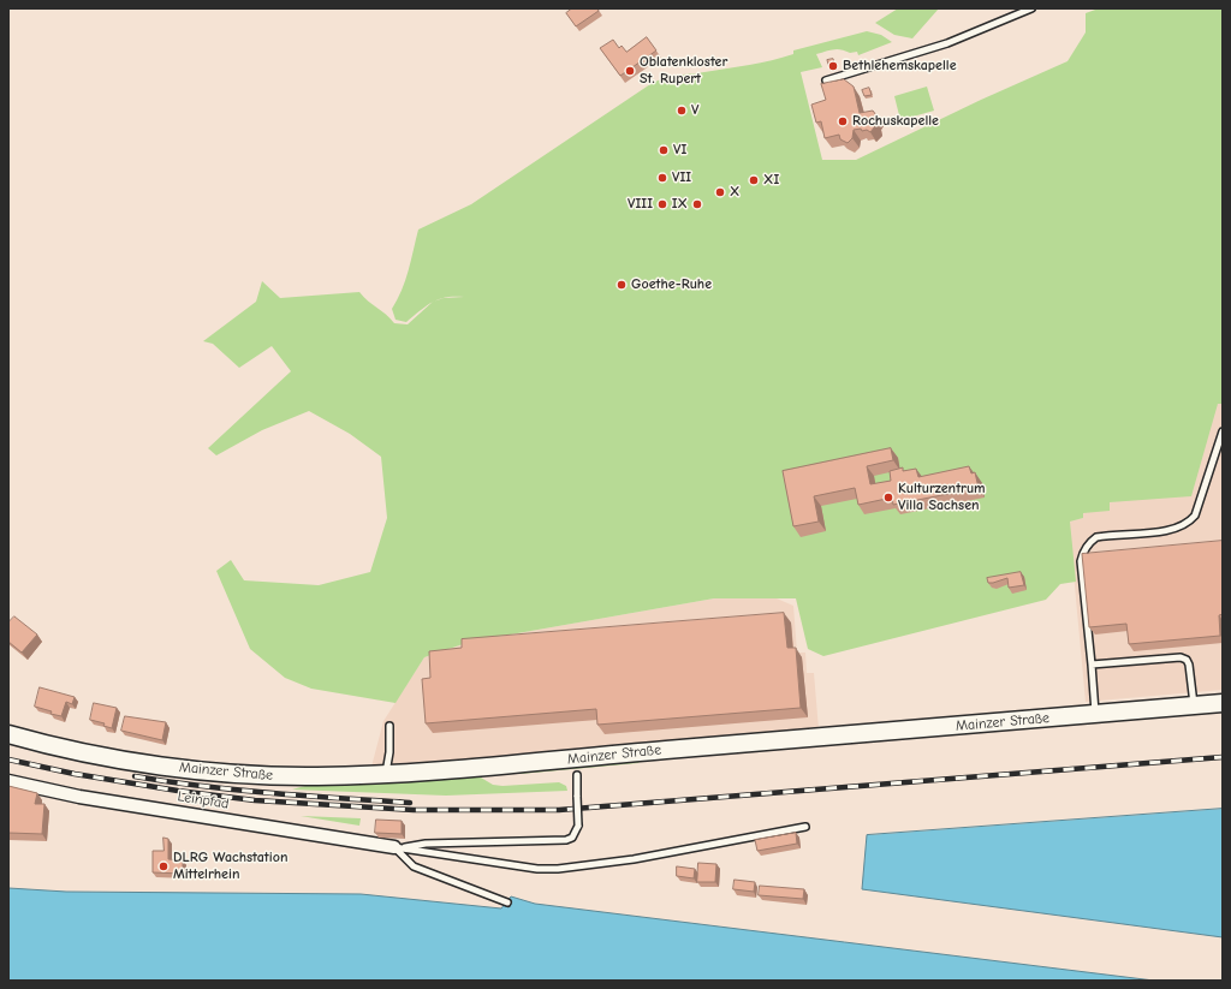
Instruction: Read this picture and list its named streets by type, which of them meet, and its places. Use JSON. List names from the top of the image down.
{
  "streets": {
    "main road": ["Mainzer Straße"],
    "street": ["Leinpfad"]
  },
  "places": [
    "Bethlehemskapelle",
    "Oblatenkloster St. Rupert",
    "V",
    "Rochuskapelle",
    "VI",
    "VII",
    "XI",
    "X",
    "VIII",
    "IX",
    "Goethe-Ruhe",
    "Kulturzentrum Villa Sachsen",
    "DLRG Wachstation Mittelrhein"
  ]
}
